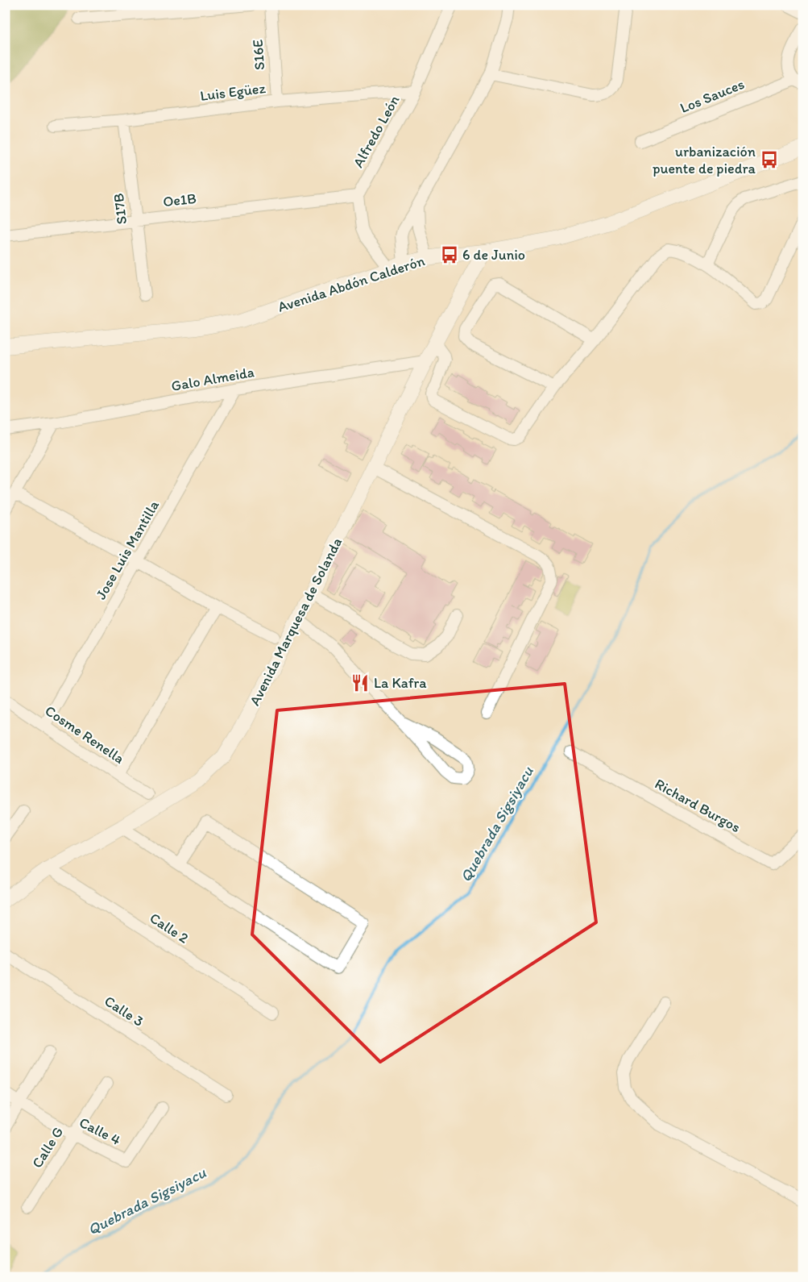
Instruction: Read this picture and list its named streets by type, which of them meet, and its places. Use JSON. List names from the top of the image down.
{
  "streets": {
    "street": [
      "S16E",
      "Luis Egüez",
      "Los Sauces",
      "Alfredo León",
      "Oe1B",
      "S17B",
      "Avenida Abdón Calderón",
      "Galo Almeida",
      "Jose Luis Mantilla",
      "Avenida Marquesa de Solanda",
      "Cosme Renella",
      "Richard Burgos",
      "Calle 2",
      "Calle 3",
      "Calle 4",
      "Calle G"
    ]
  },
  "crossings": [
    ["S16E", "Luis Egüez"],
    ["Luis Egüez", "Alfredo León"],
    ["Luis Egüez", "S17B"],
    ["Alfredo León", "Oe1B"],
    ["Oe1B", "S17B"],
    ["Avenida Abdón Calderón", "Avenida Marquesa de Solanda"],
    ["Galo Almeida", "Jose Luis Mantilla"],
    ["Galo Almeida", "Avenida Marquesa de Solanda"],
    ["Jose Luis Mantilla", "Cosme Renella"],
    ["Avenida Marquesa de Solanda", "Calle 2"],
    ["Calle 4", "Calle G"]
  ],
  "water": ["Quebrada Sigsiyacu"],
  "places": {
    "bus stop": ["urbanización puente de piedra", "6 de Junio"],
    "restaurant": ["La Kafra"]
  }
}
